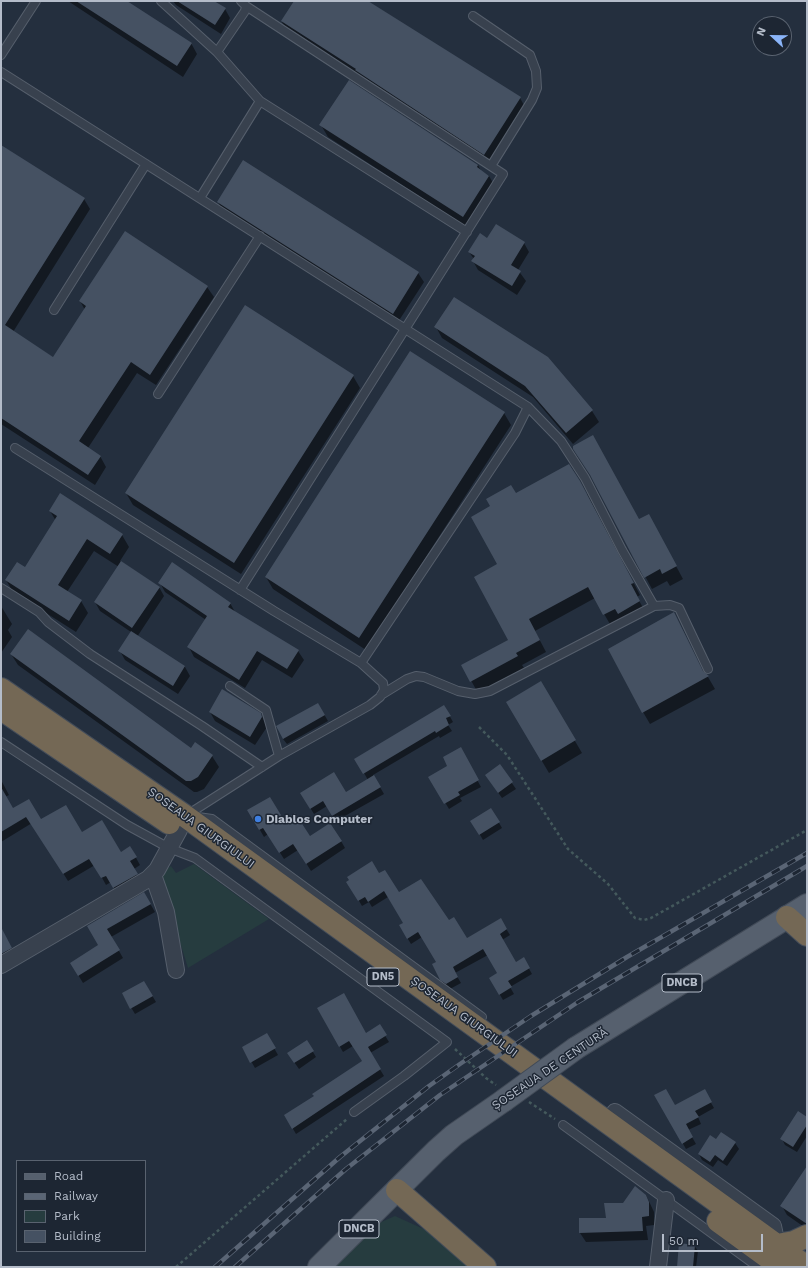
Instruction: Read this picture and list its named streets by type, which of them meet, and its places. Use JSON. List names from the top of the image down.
{
  "streets": {
    "highway": ["ȘOSEAUA GIURGIULUI", "DN5"],
    "main road": ["DNCB", "ȘOSEAUA DE CENTURĂ"]
  },
  "places": ["Diablos Computer"],
  "legend": [
    "Road",
    "Railway",
    "Park",
    "Building"
  ],
  "scale_bar": "50 m",
  "north": "left"
}
